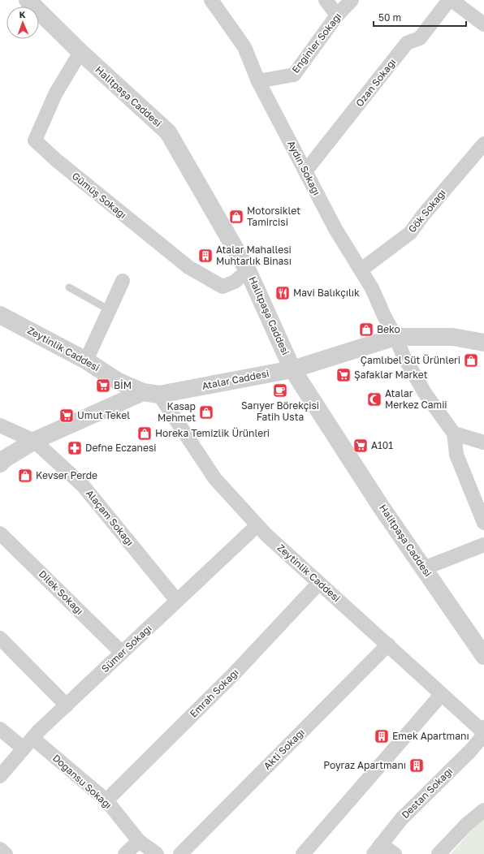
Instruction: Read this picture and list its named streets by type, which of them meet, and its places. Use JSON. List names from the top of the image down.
{
  "streets": {
    "street": [
      "Enginler Sokağı",
      "Ozan Sokağı",
      "Halitpaşa Caddesi",
      "Aydın Sokağı",
      "Gümüş Sokağı",
      "Gök Sokağı",
      "Zeytinlik Caddesi",
      "Atalar Caddesi",
      "Alaçam Sokağı",
      "Dilek Sokağı",
      "Sümer Sokağı",
      "Emrah Sokağı",
      "Akti Sokağı",
      "Doğansu Sokağı",
      "Destan Sokağı"
    ]
  },
  "crossings": [
    ["Enginler Sokağı", "Aydın Sokağı"],
    ["Ozan Sokağı", "Aydın Sokağı"],
    ["Halitpaşa Caddesi", "Gümüş Sokağı"],
    ["Halitpaşa Caddesi", "Atalar Caddesi"],
    ["Aydın Sokağı", "Gök Sokağı"],
    ["Aydın Sokağı", "Atalar Caddesi"],
    ["Zeytinlik Caddesi", "Atalar Caddesi"],
    ["Zeytinlik Caddesi", "Sümer Sokağı"],
    ["Zeytinlik Caddesi", "Emrah Sokağı"],
    ["Zeytinlik Caddesi", "Akti Sokağı"],
    ["Atalar Caddesi", "Alaçam Sokağı"],
    ["Alaçam Sokağı", "Sümer Sokağı"],
    ["Dilek Sokağı", "Sümer Sokağı"],
    ["Sümer Sokağı", "Doğansu Sokağı"],
    ["Emrah Sokağı", "Doğansu Sokağı"]
  ],
  "places": {
    "shop": [
      "Motorsiklet Tamircisi",
      "Beko",
      "Çamlıbel Süt Ürünleri",
      "Kasap Mehmet",
      "Horeka Temizlik Ürünleri",
      "Kevser Perde"
    ],
    "building": ["Atalar Mahallesi Muhtarlık Binası", "Emek Apartmanı", "Poyraz Apartmanı"],
    "restaurant": ["Mavi Balıkçılık"],
    "supermarket": [
      "Şafaklar Market",
      "BİM",
      "Umut Tekel",
      "A101"
    ],
    "cafe": ["Sarıyer Börekçisi Fatih Usta"],
    "mosque": ["Atalar Merkez Camii"],
    "pharmacy": ["Defne Eczanesi"]
  },
  "scale_bar": "50 m",
  "north": "top"
}
